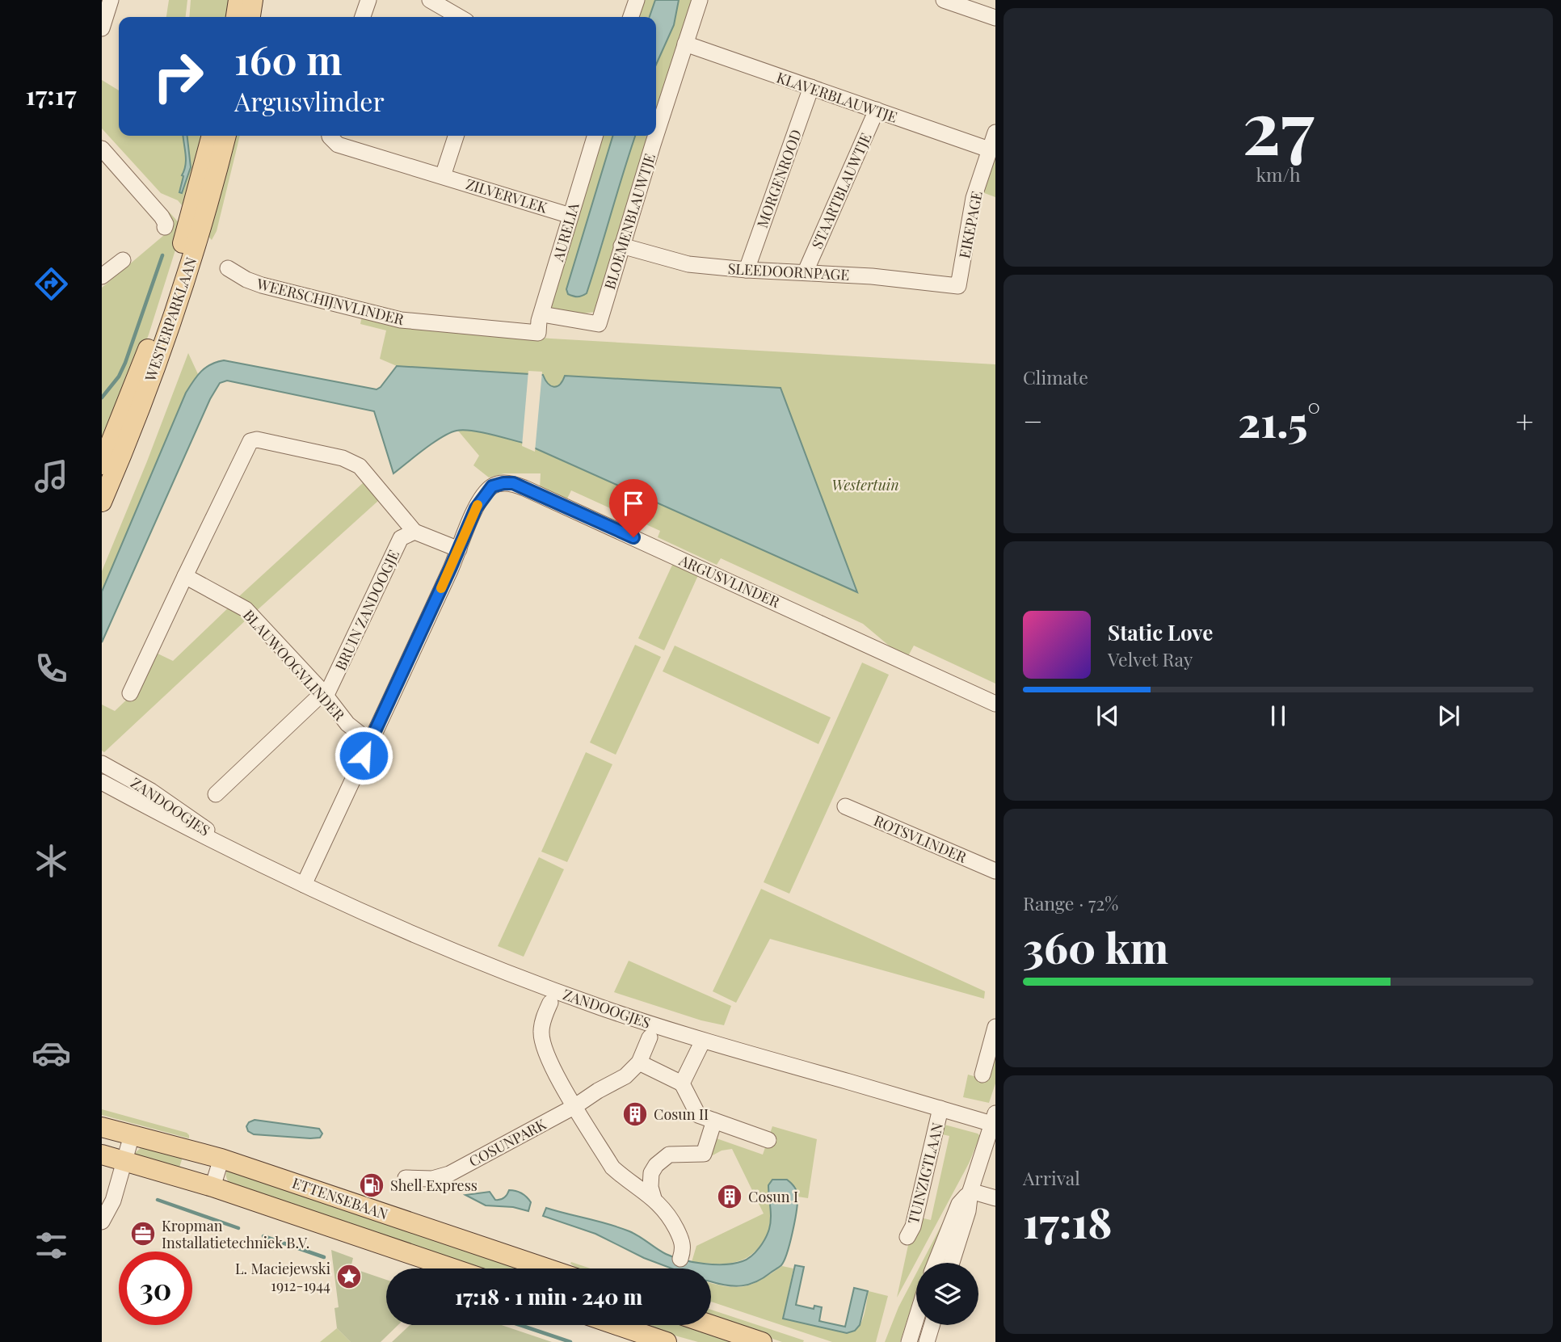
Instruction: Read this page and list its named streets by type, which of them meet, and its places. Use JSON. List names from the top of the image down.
{
  "streets": {
    "main road": ["WESTERPARKLAAN", "ETTENSEBAAN"],
    "street": [
      "KLAVERBLAUWTJE",
      "MORGENROOD",
      "STAARTBLAUWTJE",
      "ZILVERVLEK",
      "BLOEMENBLAUWTJE",
      "EIKEPAGE",
      "AURELIA",
      "SLEEDOORNPAGE",
      "WEERSCHIJNVLINDER",
      "ARGUSVLINDER",
      "BRUIN ZANDOOGJE",
      "BLAUWOOGVLINDER",
      "ZANDOOGJES",
      "ROTSVLINDER",
      "COSUNPARK",
      "TUINZIGTLAAN"
    ]
  },
  "crossings": [
    ["KLAVERBLAUWTJE", "MORGENROOD"],
    ["KLAVERBLAUWTJE", "STAARTBLAUWTJE"],
    ["KLAVERBLAUWTJE", "BLOEMENBLAUWTJE"],
    ["KLAVERBLAUWTJE", "EIKEPAGE"],
    ["MORGENROOD", "SLEEDOORNPAGE"],
    ["STAARTBLAUWTJE", "SLEEDOORNPAGE"],
    ["ZILVERVLEK", "AURELIA"],
    ["BLOEMENBLAUWTJE", "AURELIA"],
    ["BLOEMENBLAUWTJE", "SLEEDOORNPAGE"],
    ["EIKEPAGE", "SLEEDOORNPAGE"],
    ["AURELIA", "WEERSCHIJNVLINDER"],
    ["ARGUSVLINDER", "BLAUWOOGVLINDER"],
    ["ARGUSVLINDER", "ZANDOOGJES"],
    ["BRUIN ZANDOOGJE", "BLAUWOOGVLINDER"],
    ["ZANDOOGJES", "TUINZIGTLAAN"]
  ],
  "parks": ["Westertuin"],
  "places": {
    "building": ["Cosun II", "Cosun I"],
    "fuel station": ["Shell Express"],
    "office": ["Kropman Installatietechniek B.V."],
    "place": ["L. Maciejewski 1912-1944"]
  },
  "page": {
    "tabs": "17:17",
    "tile": [
      ["27", "km/h"],
      "Climate",
      ["Range · 72%", "360 km"],
      ["Arrival", "17:18"]
    ],
    "turn": ["160 m", "Argusvlinder"],
    "heat": ["−", "21.5°", "+"],
    "song": ["Static Love", "Velvet Ray"],
    "limit": "30",
    "trip": "17:18 · 1 min · 240 m"
  }
}
